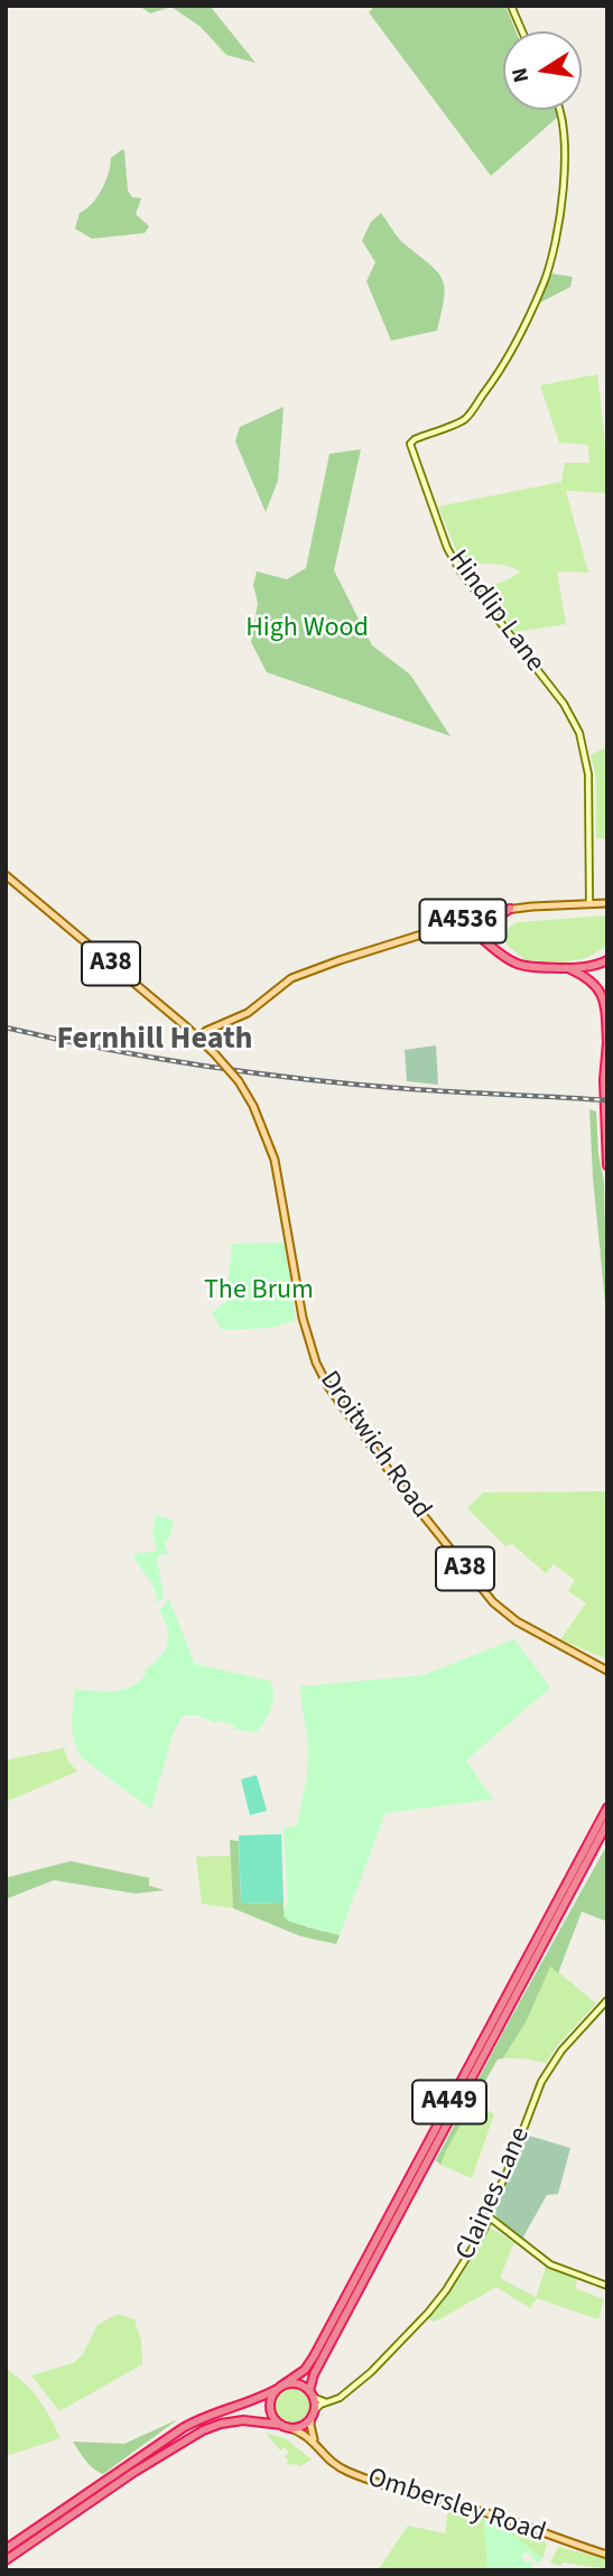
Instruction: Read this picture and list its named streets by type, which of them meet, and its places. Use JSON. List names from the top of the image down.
{
  "streets": {
    "highway": ["A449"],
    "main road": [
      "A4536",
      "A38",
      "Droitwich Road",
      "Ombersley Road"
    ],
    "street": ["Hindlip Lane", "Claines Lane"]
  },
  "crossings": [
    ["Hindlip Lane", "A4536"],
    ["A4536", "Droitwich Road"],
    ["A449", "Claines Lane"],
    ["A449", "Ombersley Road"],
    ["Claines Lane", "Ombersley Road"]
  ],
  "districts": ["Fernhill Heath"],
  "parks": ["High Wood", "The Brum"],
  "north": "left"
}
